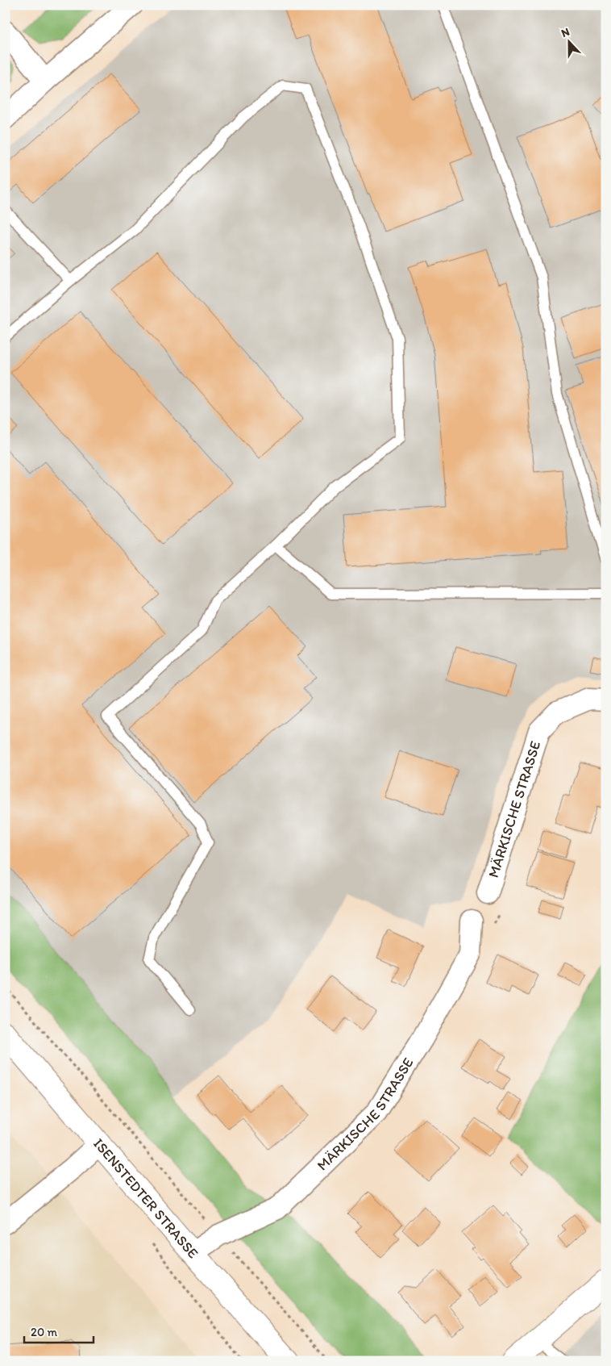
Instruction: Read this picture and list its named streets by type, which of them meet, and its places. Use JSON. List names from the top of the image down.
{
  "streets": {
    "street": ["MÄRKISCHE STRASSE", "ISENSTEDTER STRASSE"]
  },
  "crossings": [
    ["MÄRKISCHE STRASSE", "ISENSTEDTER STRASSE"]
  ],
  "scale_bar": "20 m",
  "north": "top"
}
